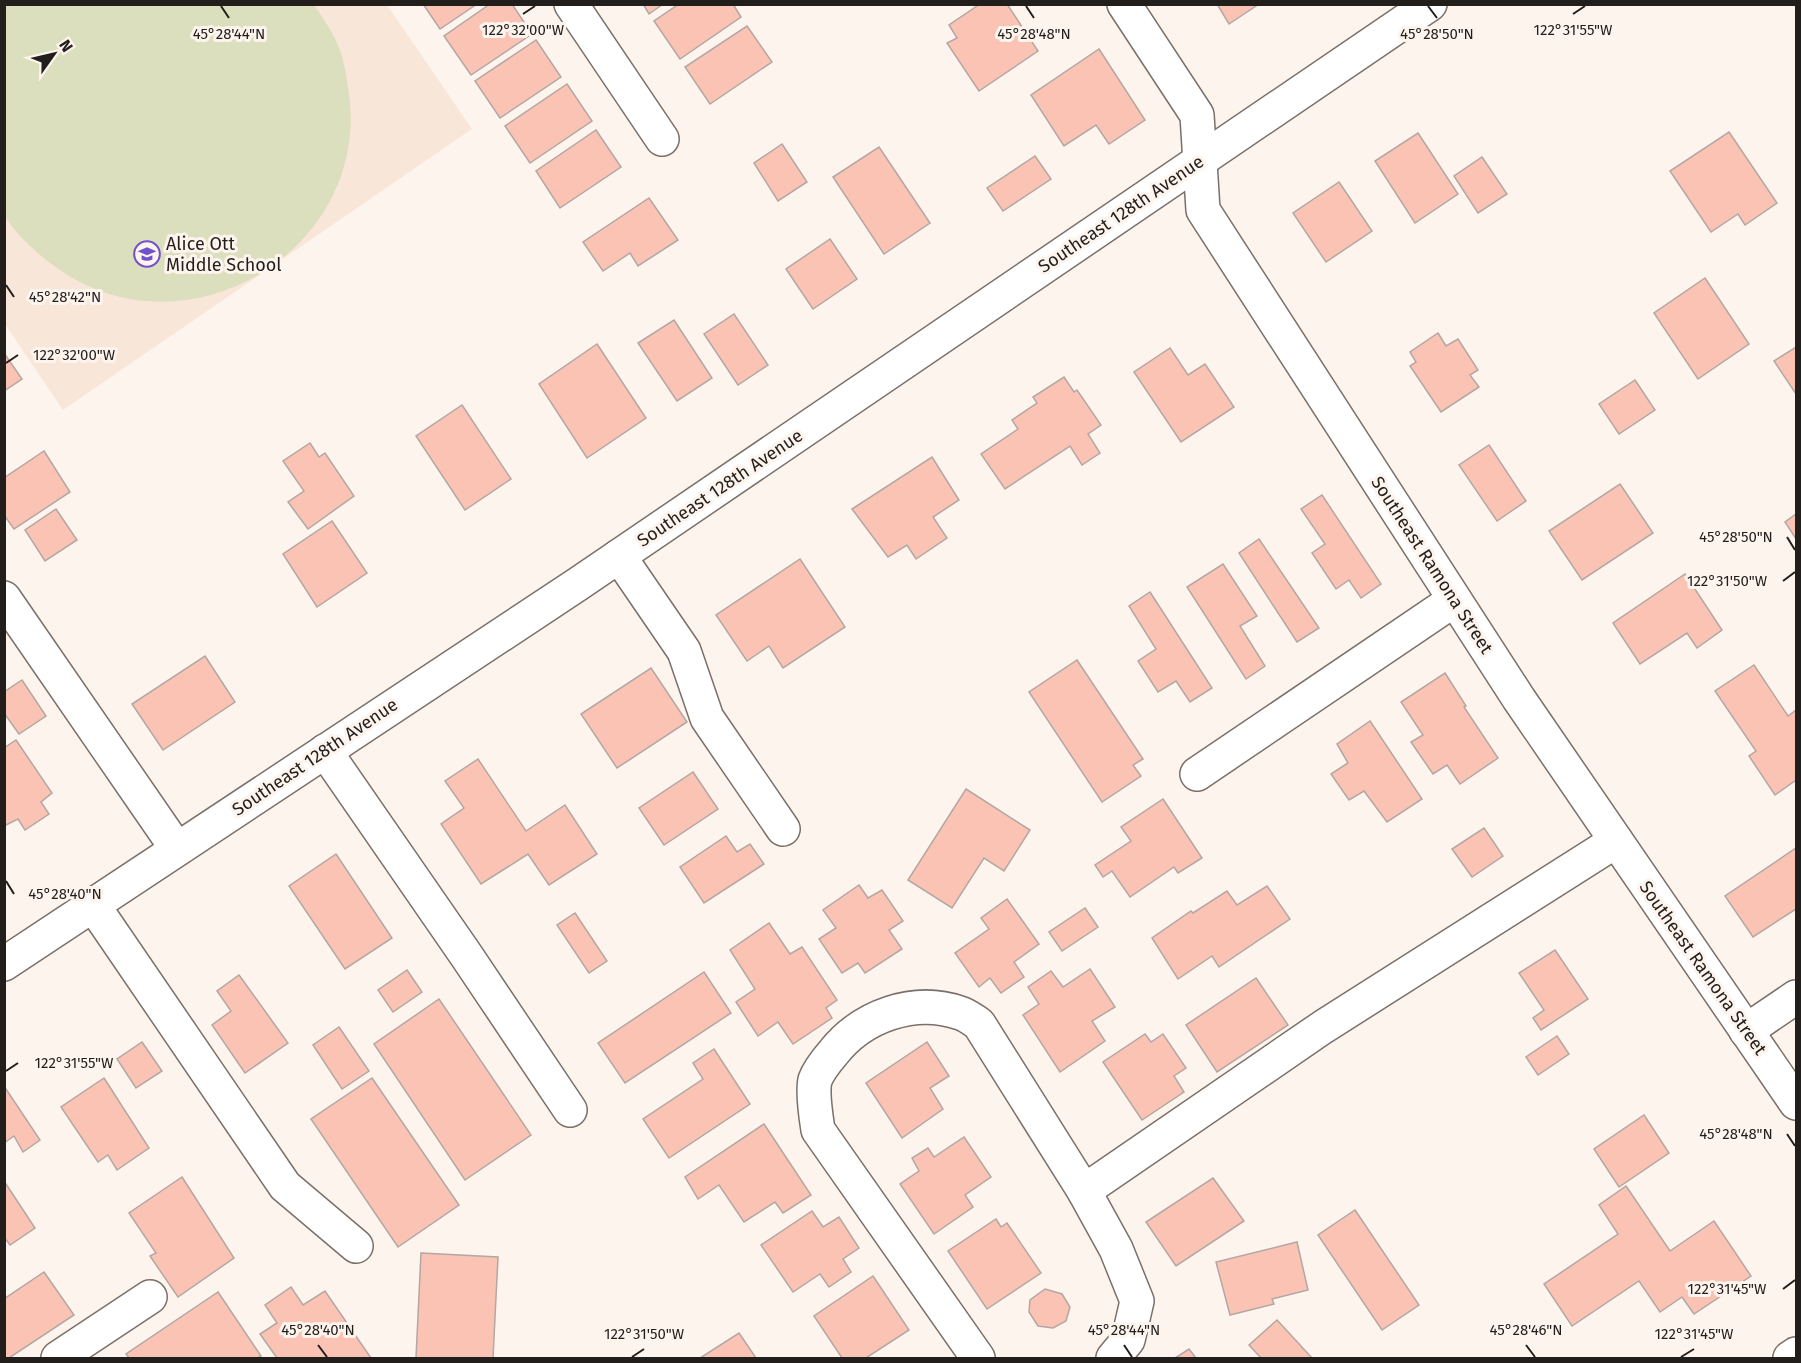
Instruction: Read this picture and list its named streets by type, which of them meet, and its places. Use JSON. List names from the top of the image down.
{
  "streets": {
    "street": ["Southeast 128th Avenue", "Southeast Ramona Street"]
  },
  "crossings": [
    ["Southeast 128th Avenue", "Southeast Ramona Street"]
  ],
  "places": {
    "school or university": ["Alice Ott Middle School"]
  },
  "north": "top right",
  "coordinates": [
    "122°32'00\"W",
    "122°31'55\"W",
    "45°28'44\"N",
    "45°28'48\"N",
    "45°28'50\"N",
    "45°28'42\"N",
    "122°31'50\"W",
    "45°28'40\"N",
    "122°31'45\"W",
    "45°28'46\"N"
  ]
}
